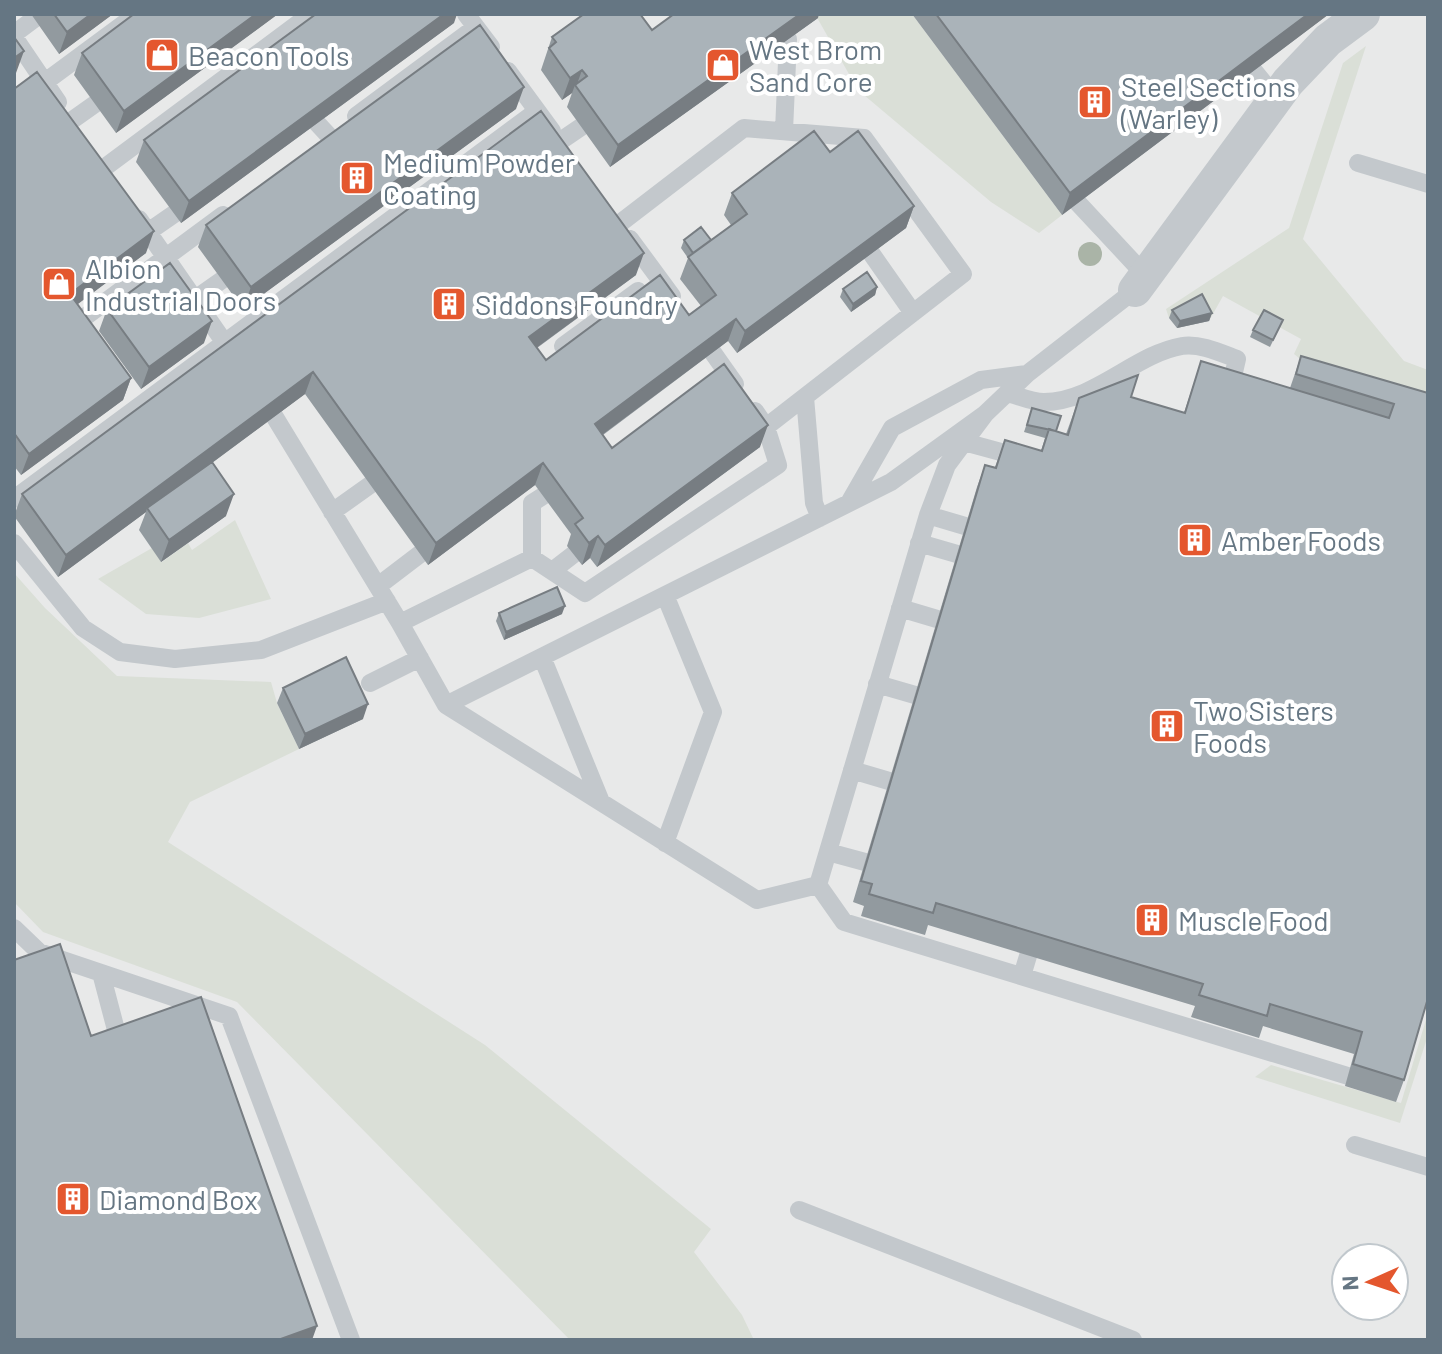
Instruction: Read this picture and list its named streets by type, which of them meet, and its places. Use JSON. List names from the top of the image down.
{
  "places": {
    "shop": ["Beacon Tools", "West Brom Sand Core", "Albion Industrial Doors"],
    "building": [
      "Steel Sections (Warley)",
      "Medium Powder Coating",
      "Siddons Foundry",
      "Amber Foods",
      "Two Sisters Foods",
      "Muscle Food",
      "Diamond Box"
    ]
  },
  "north": "left"
}
